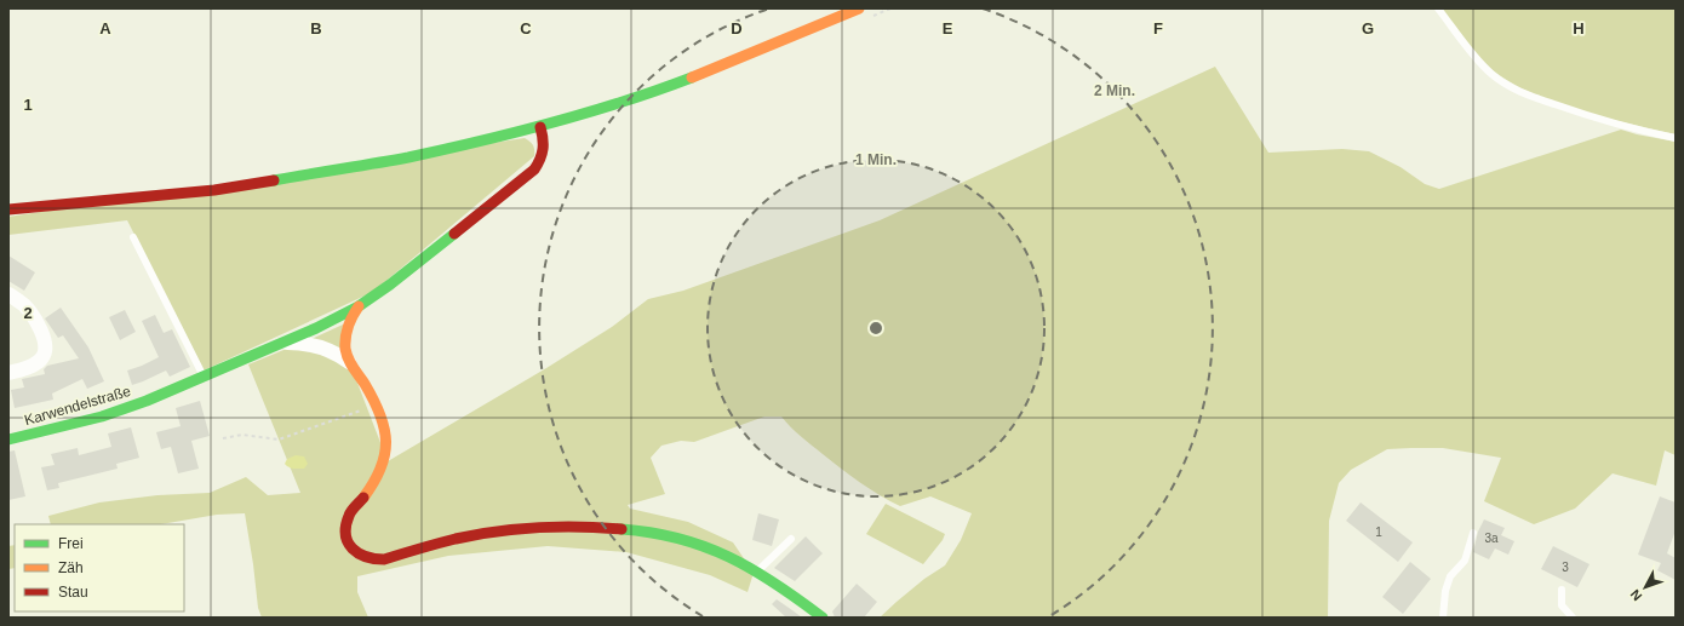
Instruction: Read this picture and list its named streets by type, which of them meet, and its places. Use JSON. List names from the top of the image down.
{
  "streets": {
    "street": ["Karwendelstraße"]
  },
  "house_numbers": ["1", "3a", "3"],
  "legend": ["Frei", "Zäh", "Stau"],
  "north": "bottom left",
  "grid": {
    "columns": [
      "A",
      "B",
      "C",
      "D",
      "E",
      "F",
      "G",
      "H"
    ],
    "rows": ["1", "2"]
  },
  "rings": ["2 Min.", "1 Min."]
}
